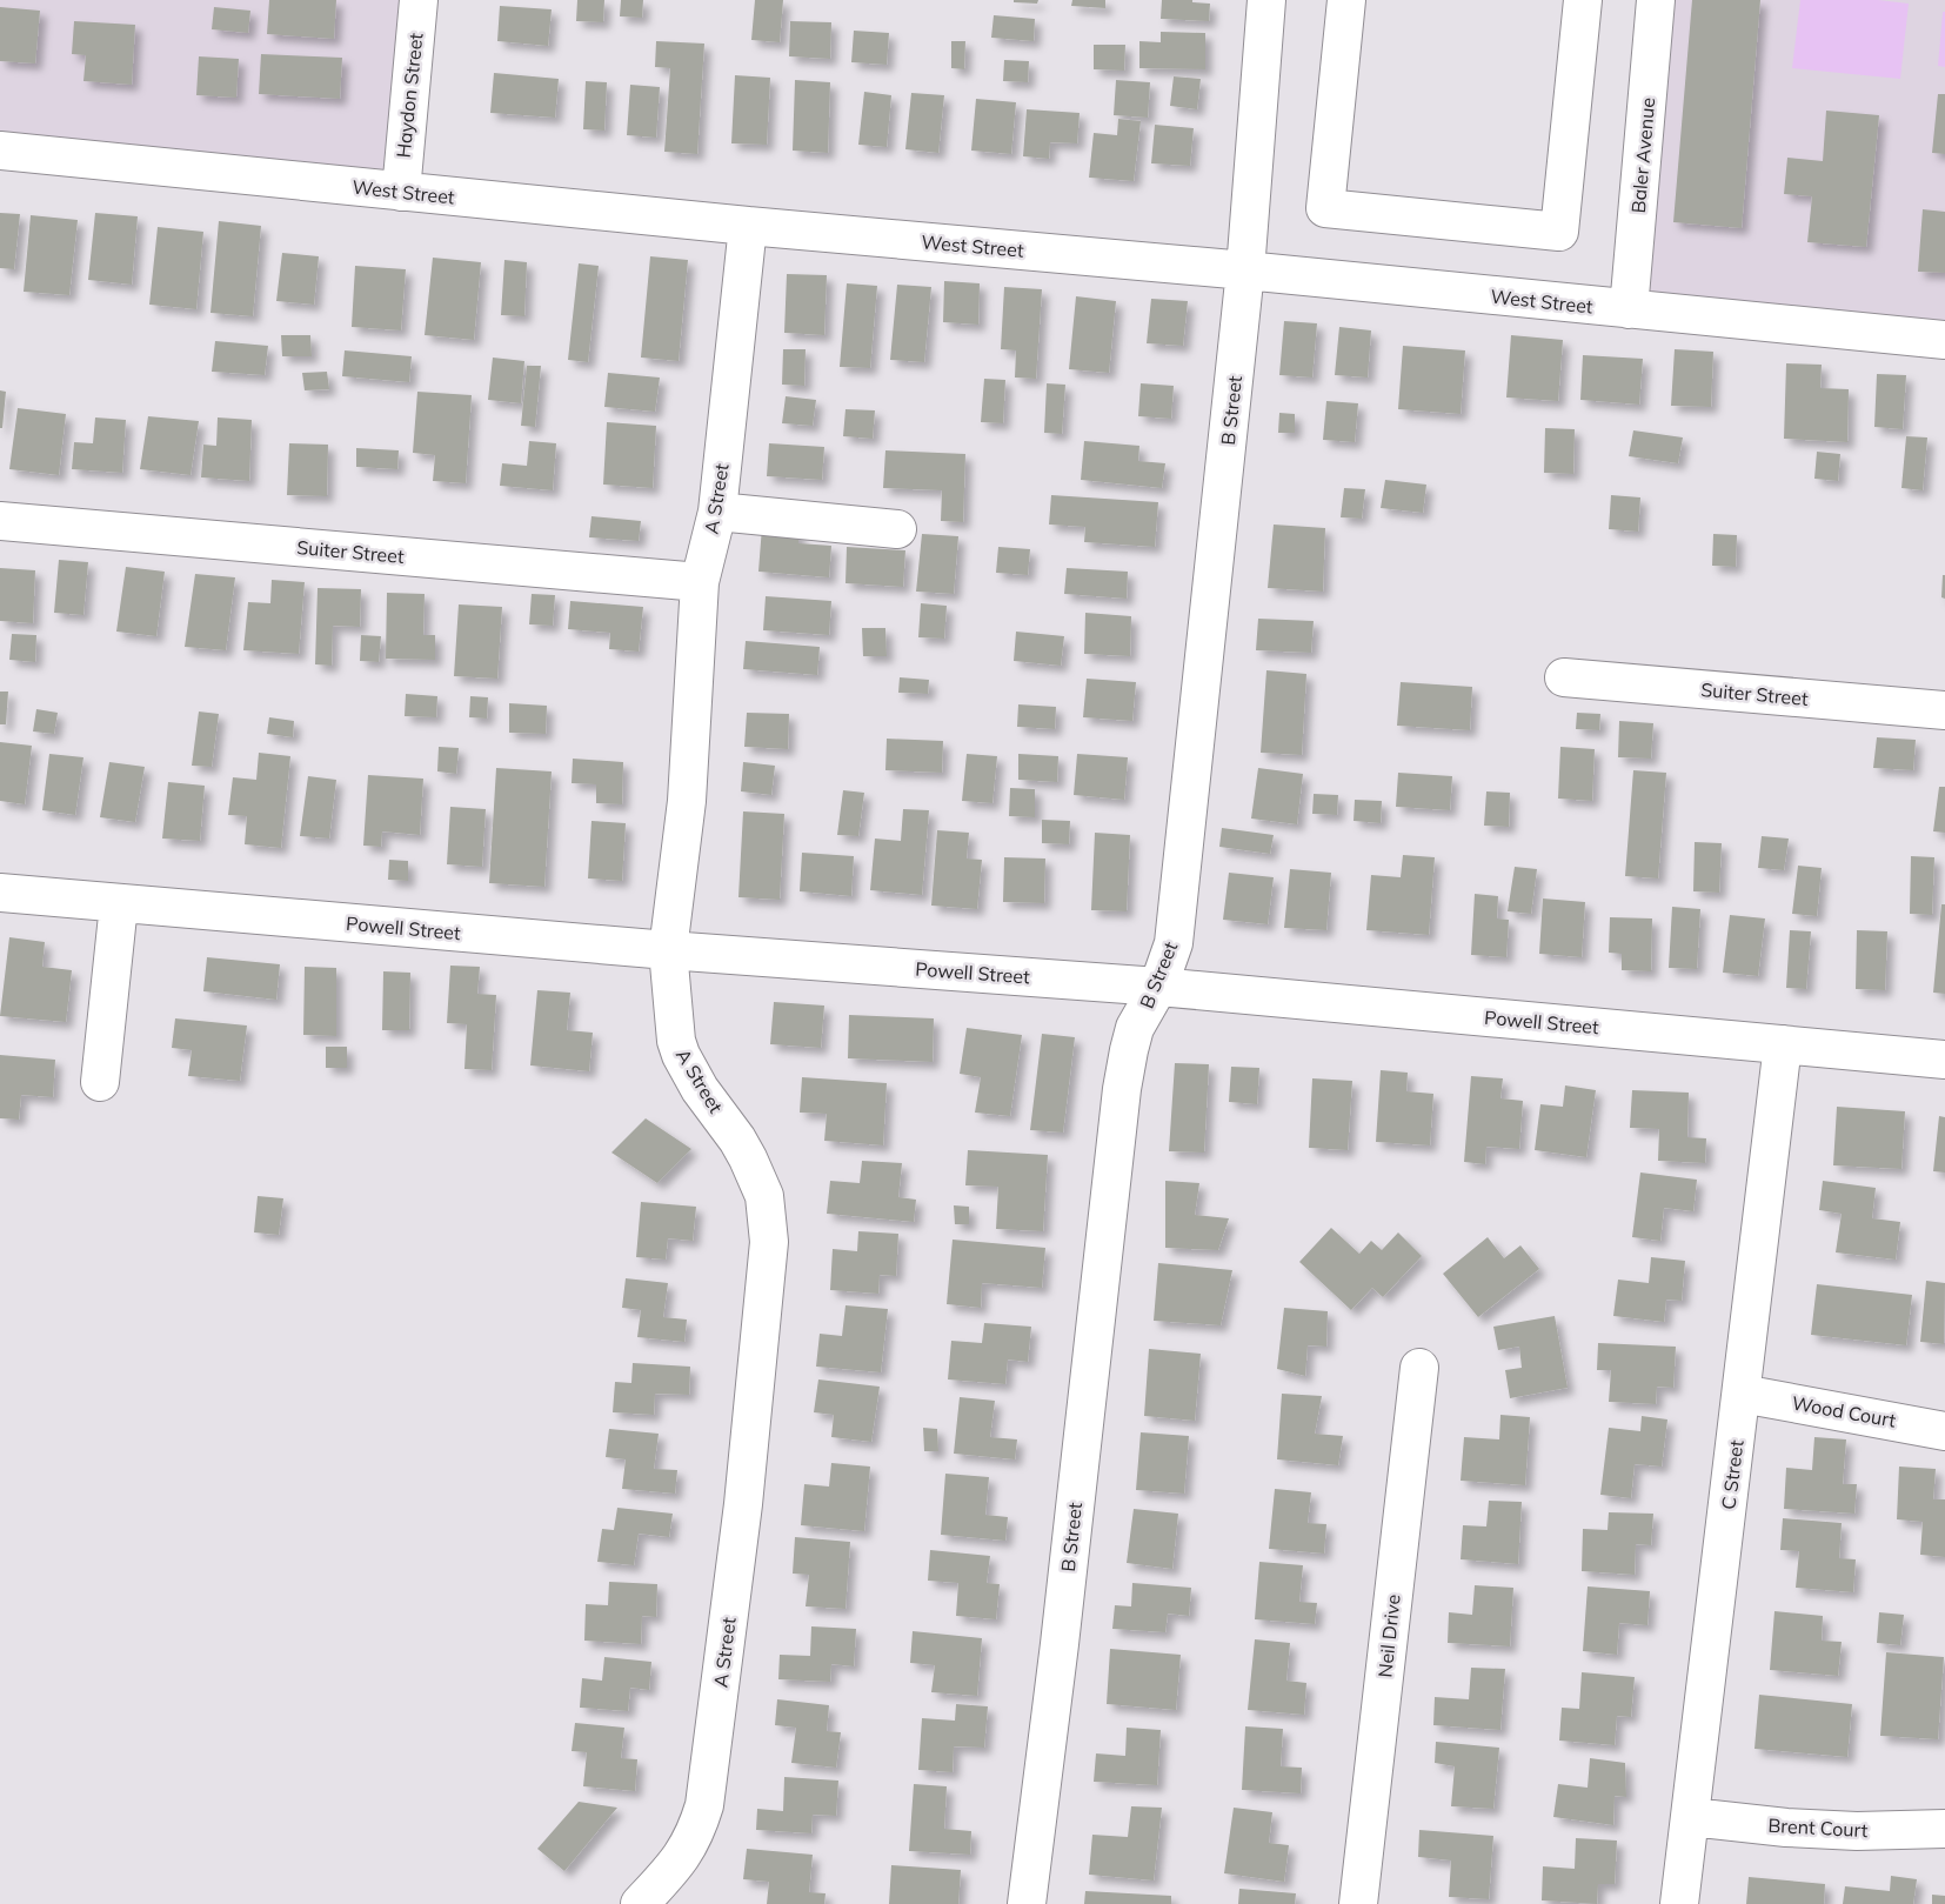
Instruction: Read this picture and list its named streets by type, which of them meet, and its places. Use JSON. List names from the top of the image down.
{
  "streets": {
    "street": [
      "Haydon Street",
      "Baler Avenue",
      "West Street",
      "B Street",
      "A Street",
      "Suiter Street",
      "Powell Street",
      "Wood Court",
      "C Street",
      "Neil Drive",
      "Brent Court"
    ]
  },
  "crossings": [
    ["Haydon Street", "West Street"],
    ["Baler Avenue", "West Street"],
    ["West Street", "B Street"],
    ["West Street", "A Street"],
    ["B Street", "Powell Street"],
    ["A Street", "Suiter Street"],
    ["A Street", "Powell Street"],
    ["Powell Street", "C Street"],
    ["Wood Court", "C Street"],
    ["C Street", "Brent Court"]
  ]
}
